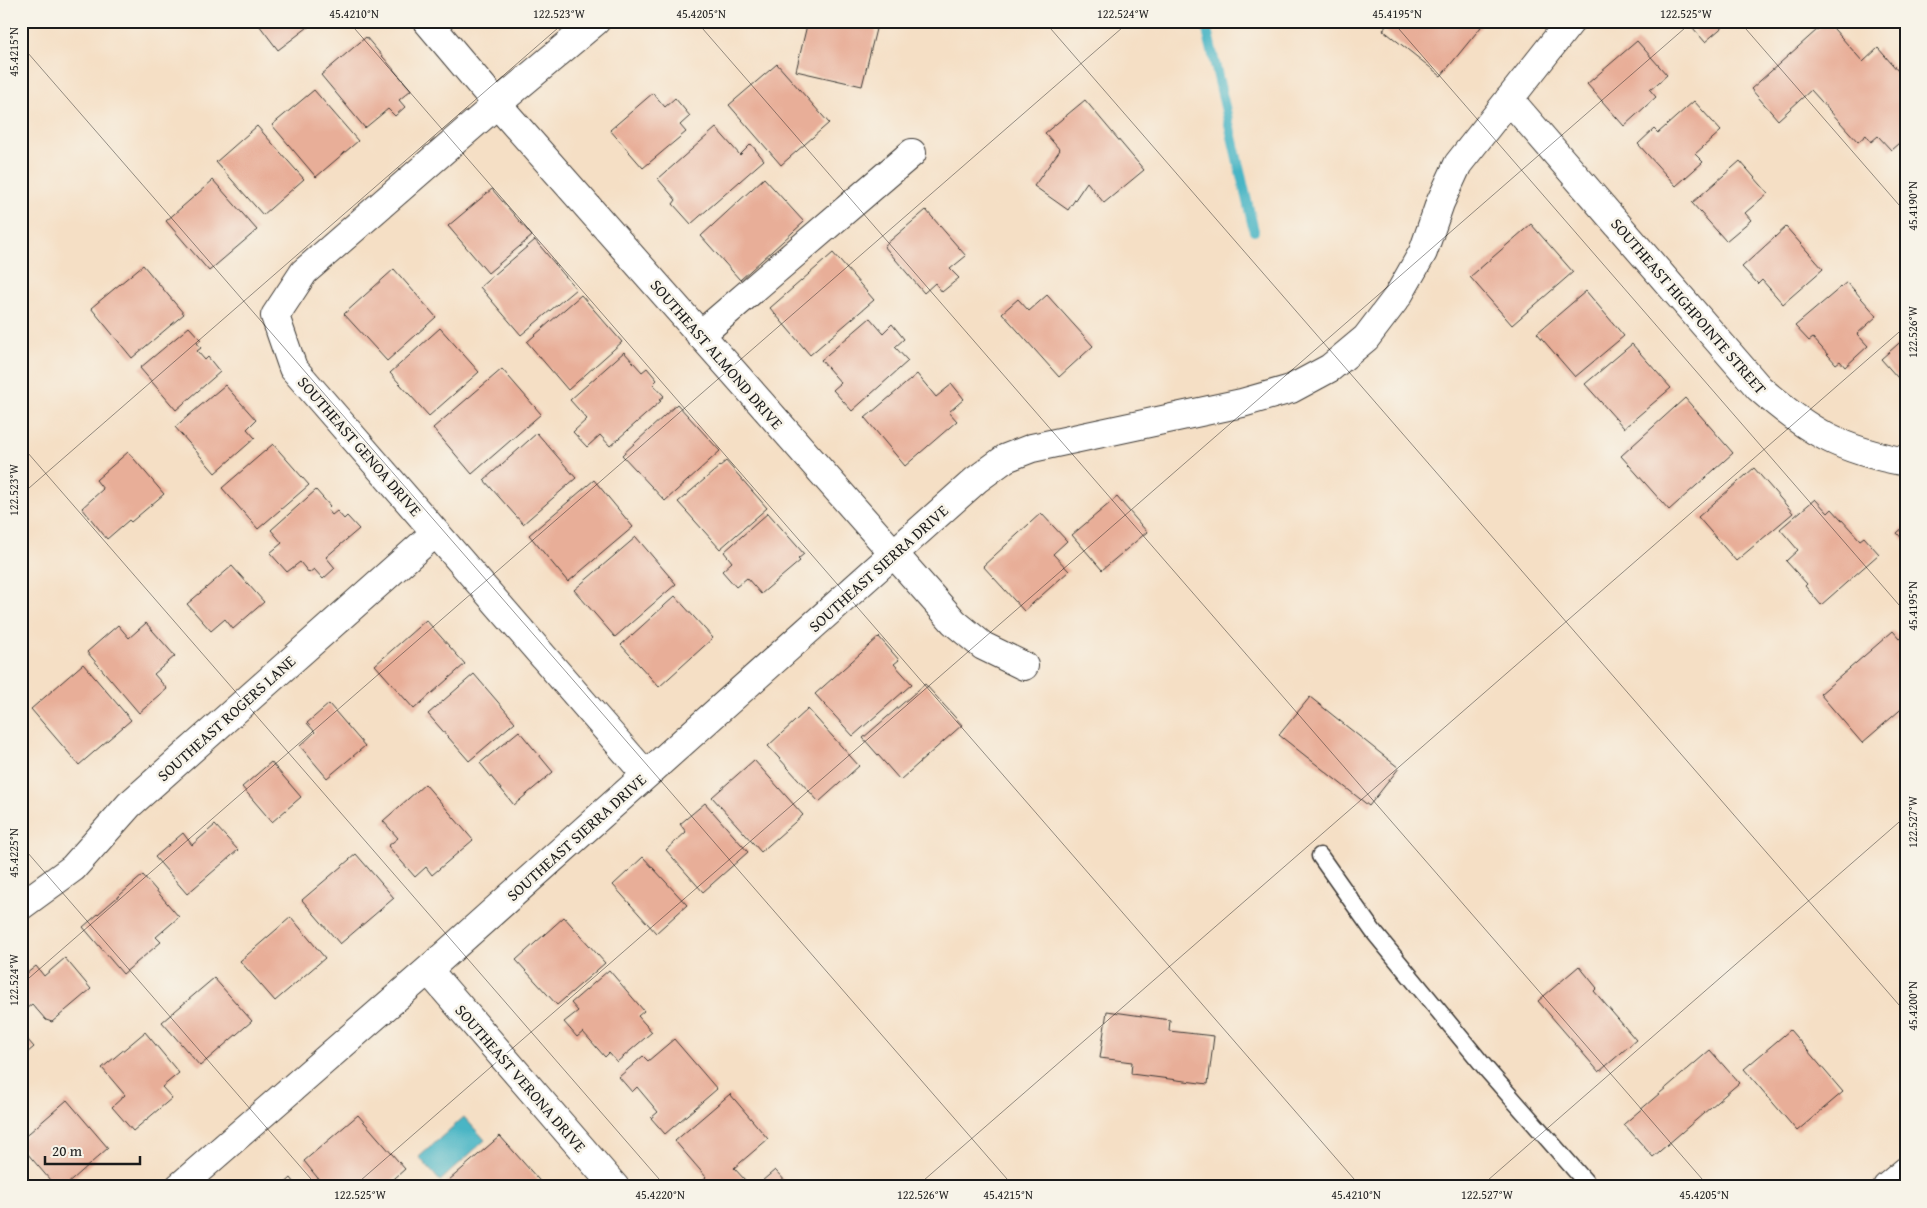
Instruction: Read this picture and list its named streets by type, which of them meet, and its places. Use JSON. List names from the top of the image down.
{
  "streets": {
    "street": [
      "SOUTHEAST HIGHPOINTE STREET",
      "SOUTHEAST ALMOND DRIVE",
      "SOUTHEAST GENOA DRIVE",
      "SOUTHEAST SIERRA DRIVE",
      "SOUTHEAST ROGERS LANE",
      "SOUTHEAST VERONA DRIVE"
    ]
  },
  "crossings": [
    ["SOUTHEAST HIGHPOINTE STREET", "SOUTHEAST SIERRA DRIVE"],
    ["SOUTHEAST ALMOND DRIVE", "SOUTHEAST GENOA DRIVE"],
    ["SOUTHEAST ALMOND DRIVE", "SOUTHEAST SIERRA DRIVE"],
    ["SOUTHEAST GENOA DRIVE", "SOUTHEAST SIERRA DRIVE"],
    ["SOUTHEAST GENOA DRIVE", "SOUTHEAST ROGERS LANE"],
    ["SOUTHEAST SIERRA DRIVE", "SOUTHEAST VERONA DRIVE"]
  ],
  "scale_bar": "20 m",
  "coordinates": [
    "45.4210°N",
    "122.523°W",
    "45.4205°N",
    "122.524°W",
    "45.4195°N",
    "122.525°W",
    "45.4215°N",
    "45.4190°N",
    "122.526°W",
    "122.527°W",
    "45.4225°N",
    "45.4200°N",
    "45.4220°N"
  ]
}
